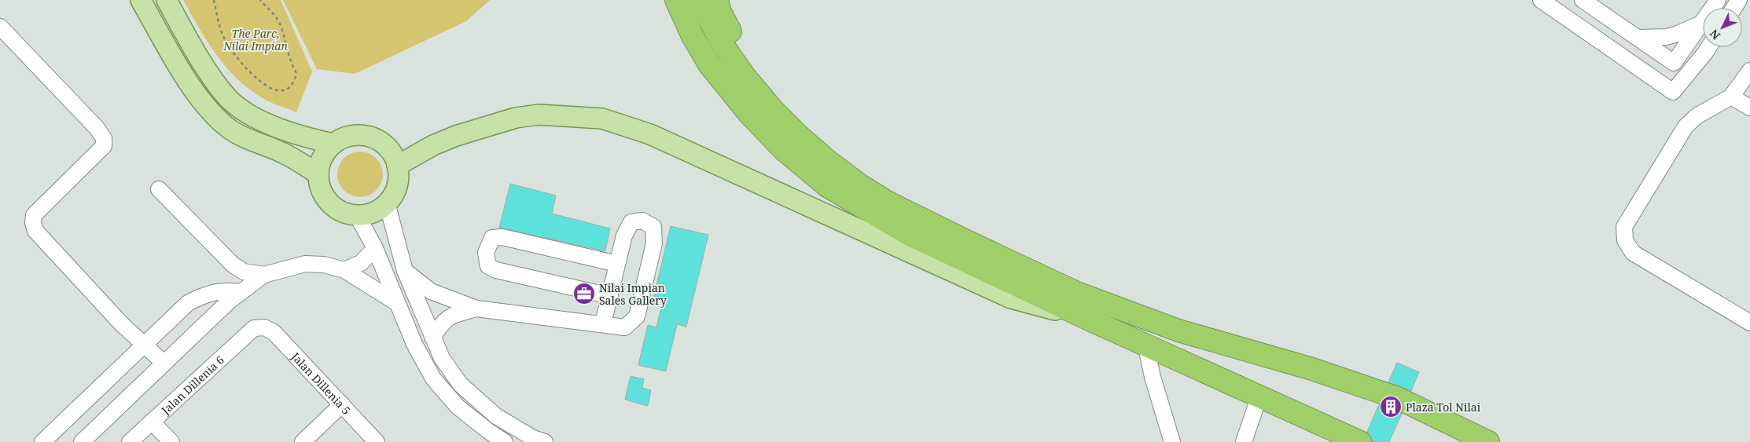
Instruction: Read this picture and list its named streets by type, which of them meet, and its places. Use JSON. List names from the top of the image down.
{
  "streets": {
    "street": ["Jalan Dillenia 5", "Jalan Dillenia 6"]
  },
  "crossings": [
    ["Jalan Dillenia 5", "Jalan Dillenia 6"]
  ],
  "parks": ["The Parc, Nilai Impian"],
  "places": {
    "office": ["Nilai Impian Sales Gallery"],
    "building": ["Plaza Tol Nilai"]
  },
  "north": "bottom left"
}
